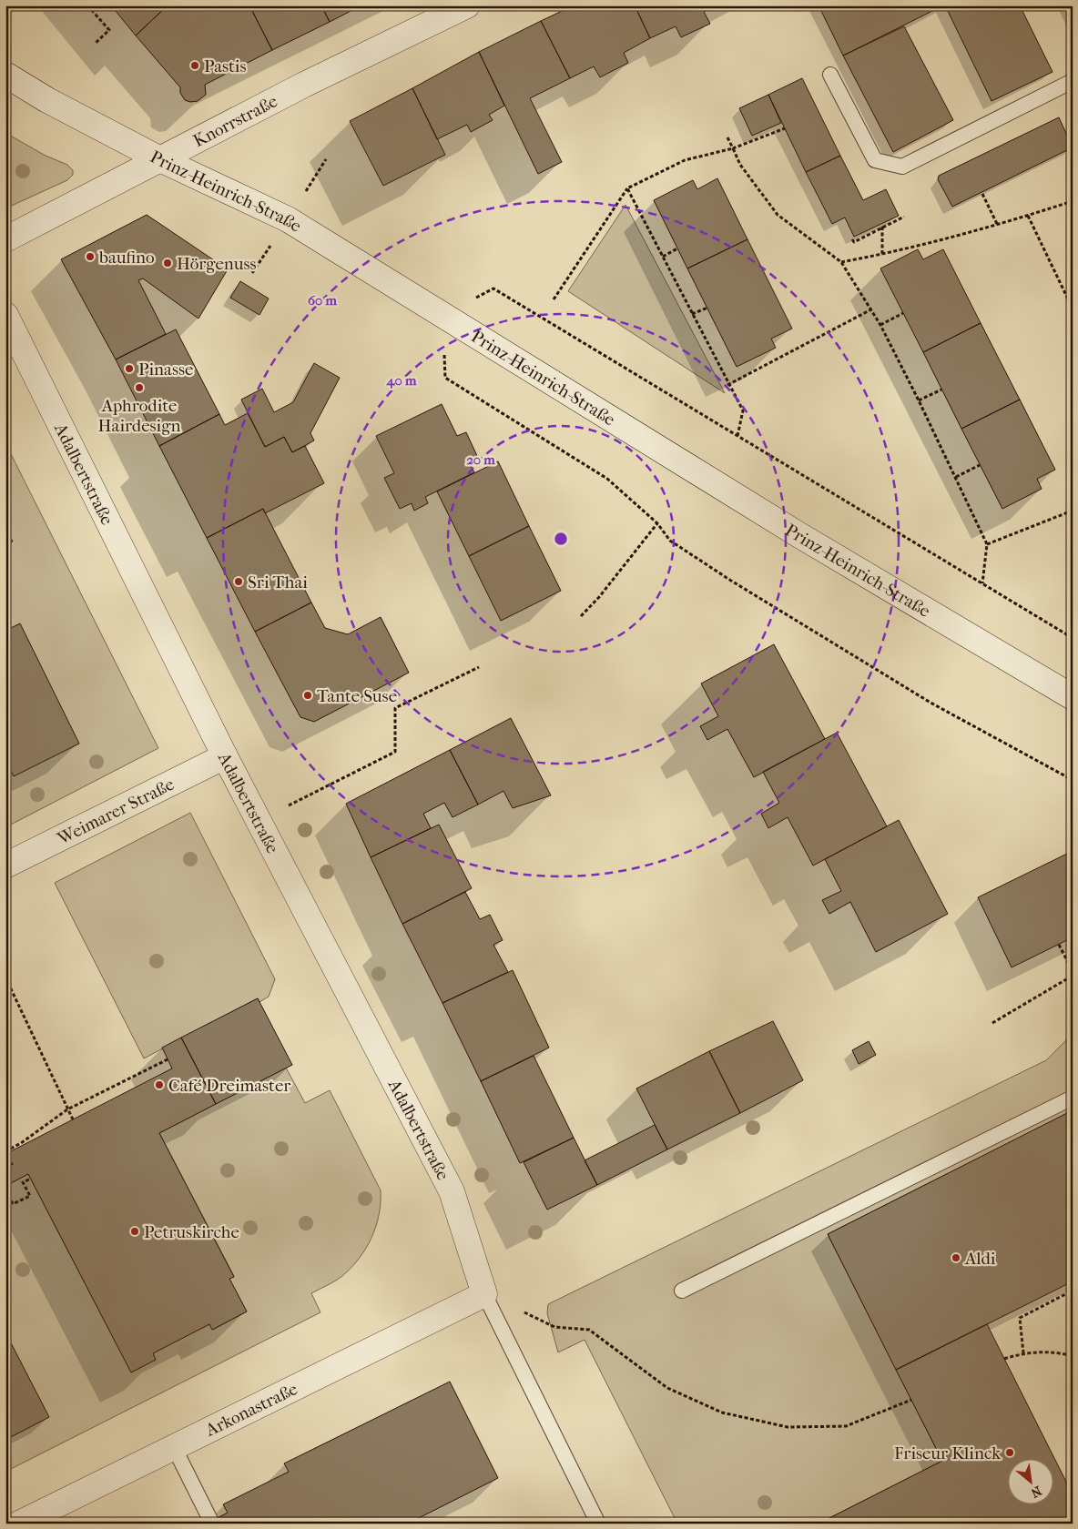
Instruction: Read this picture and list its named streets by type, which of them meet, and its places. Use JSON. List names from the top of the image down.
{
  "streets": {
    "street": [
      "Knorrstraße",
      "Prinz-Heinrich-Straße",
      "Adalbertstraße",
      "Weimarer Straße",
      "Arkonastraße"
    ]
  },
  "crossings": [
    ["Knorrstraße", "Prinz-Heinrich-Straße"],
    ["Adalbertstraße", "Weimarer Straße"],
    ["Adalbertstraße", "Arkonastraße"]
  ],
  "places": [
    "Pastis",
    "baufino",
    "Hörgenuss",
    "Pinasse",
    "Aphrodite Hairdesign",
    "Sri Thai",
    "Tante Suse",
    "Café Dreimaster",
    "Petruskirche",
    "Aldi",
    "Friseur Klinck"
  ],
  "north": "bottom right",
  "rings": ["60 m", "40 m", "20 m"]
}
